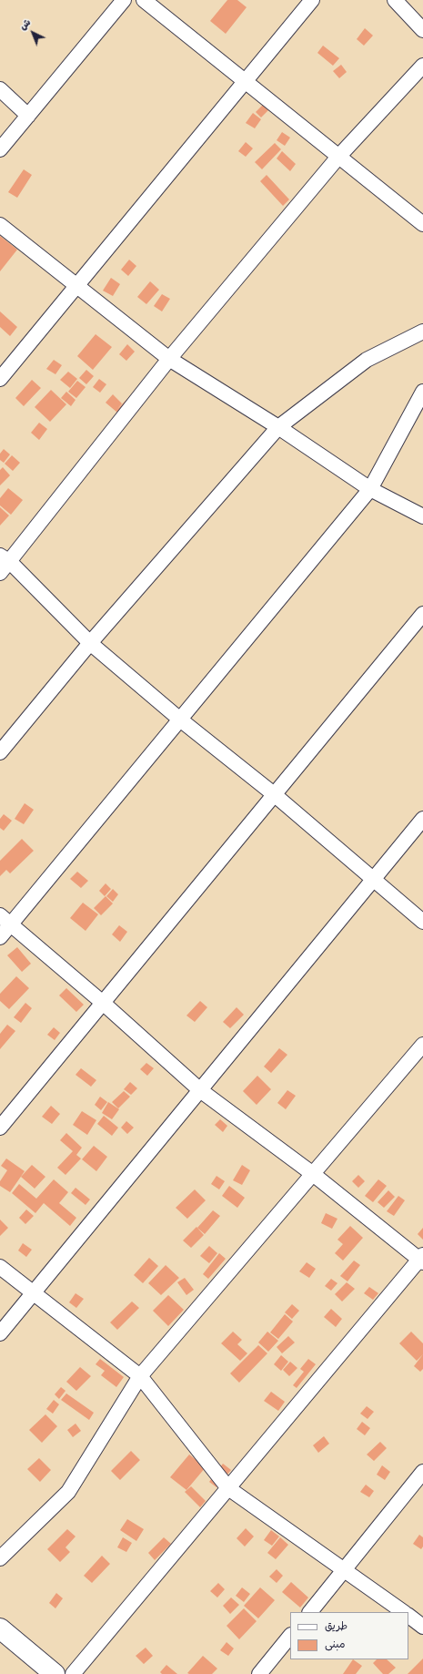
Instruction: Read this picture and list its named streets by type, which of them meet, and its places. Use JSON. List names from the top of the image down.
{
  "legend": ["طريق", "مبنى"],
  "north": "top left"
}
